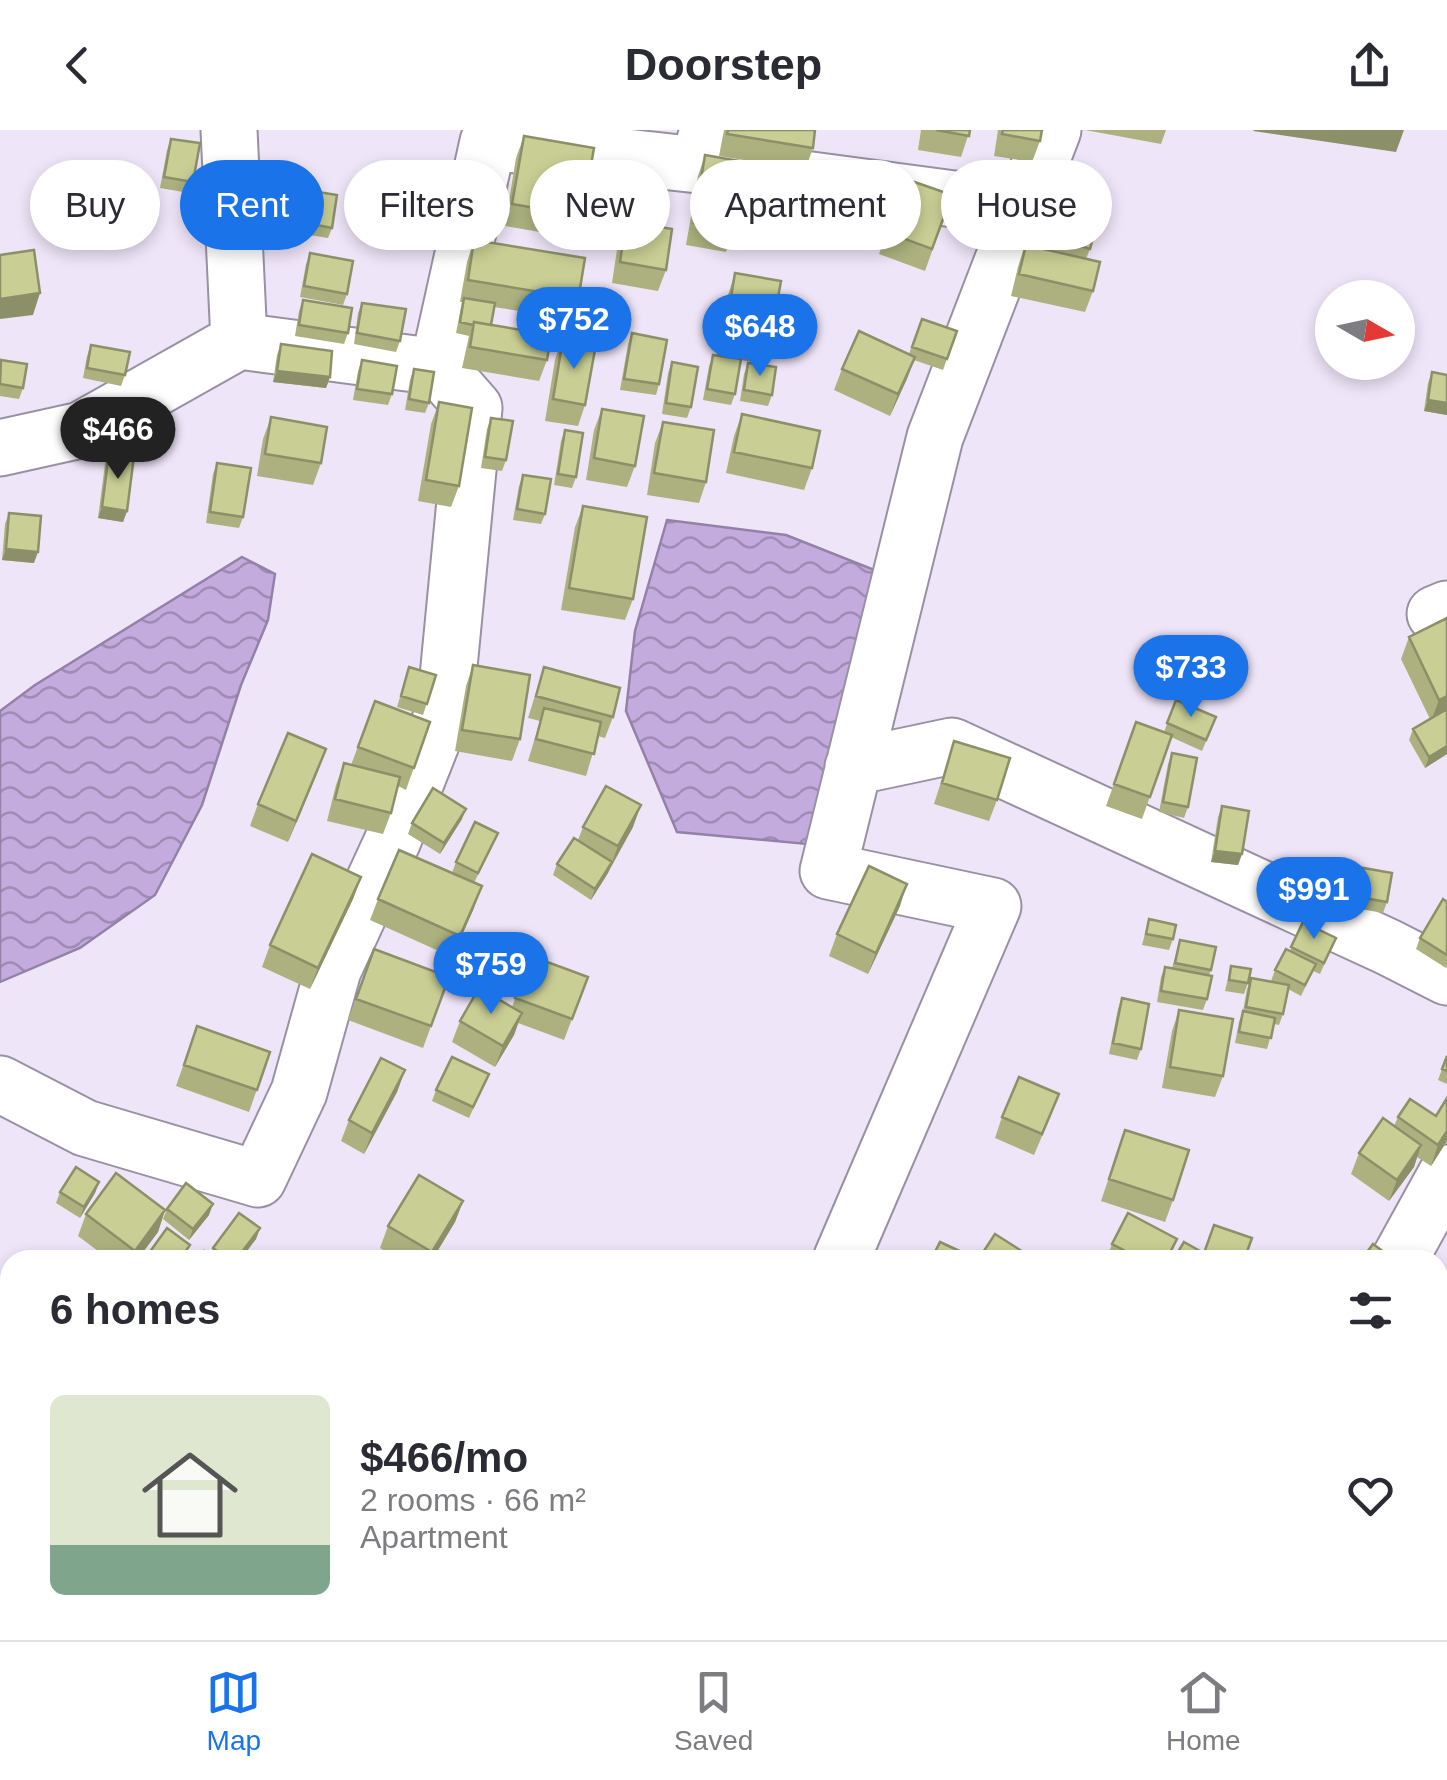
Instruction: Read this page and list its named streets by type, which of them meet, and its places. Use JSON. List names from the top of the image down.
{
  "north": "right",
  "page": {
    "header": "Doorstep",
    "chip": [
      "Buy",
      "Rent",
      "Filters",
      "New",
      "Apartment",
      "House"
    ],
    "price": [
      "$752",
      "$648",
      "$466",
      "$733",
      "$991",
      "$759"
    ],
    "heading": "6 homes",
    "list": [
      {
        "name": "$466/mo",
        "note": "2 rooms · 66 m² · Apartment"
      }
    ],
    "tabs": ["Map", "Saved", "Home"]
  }
}
